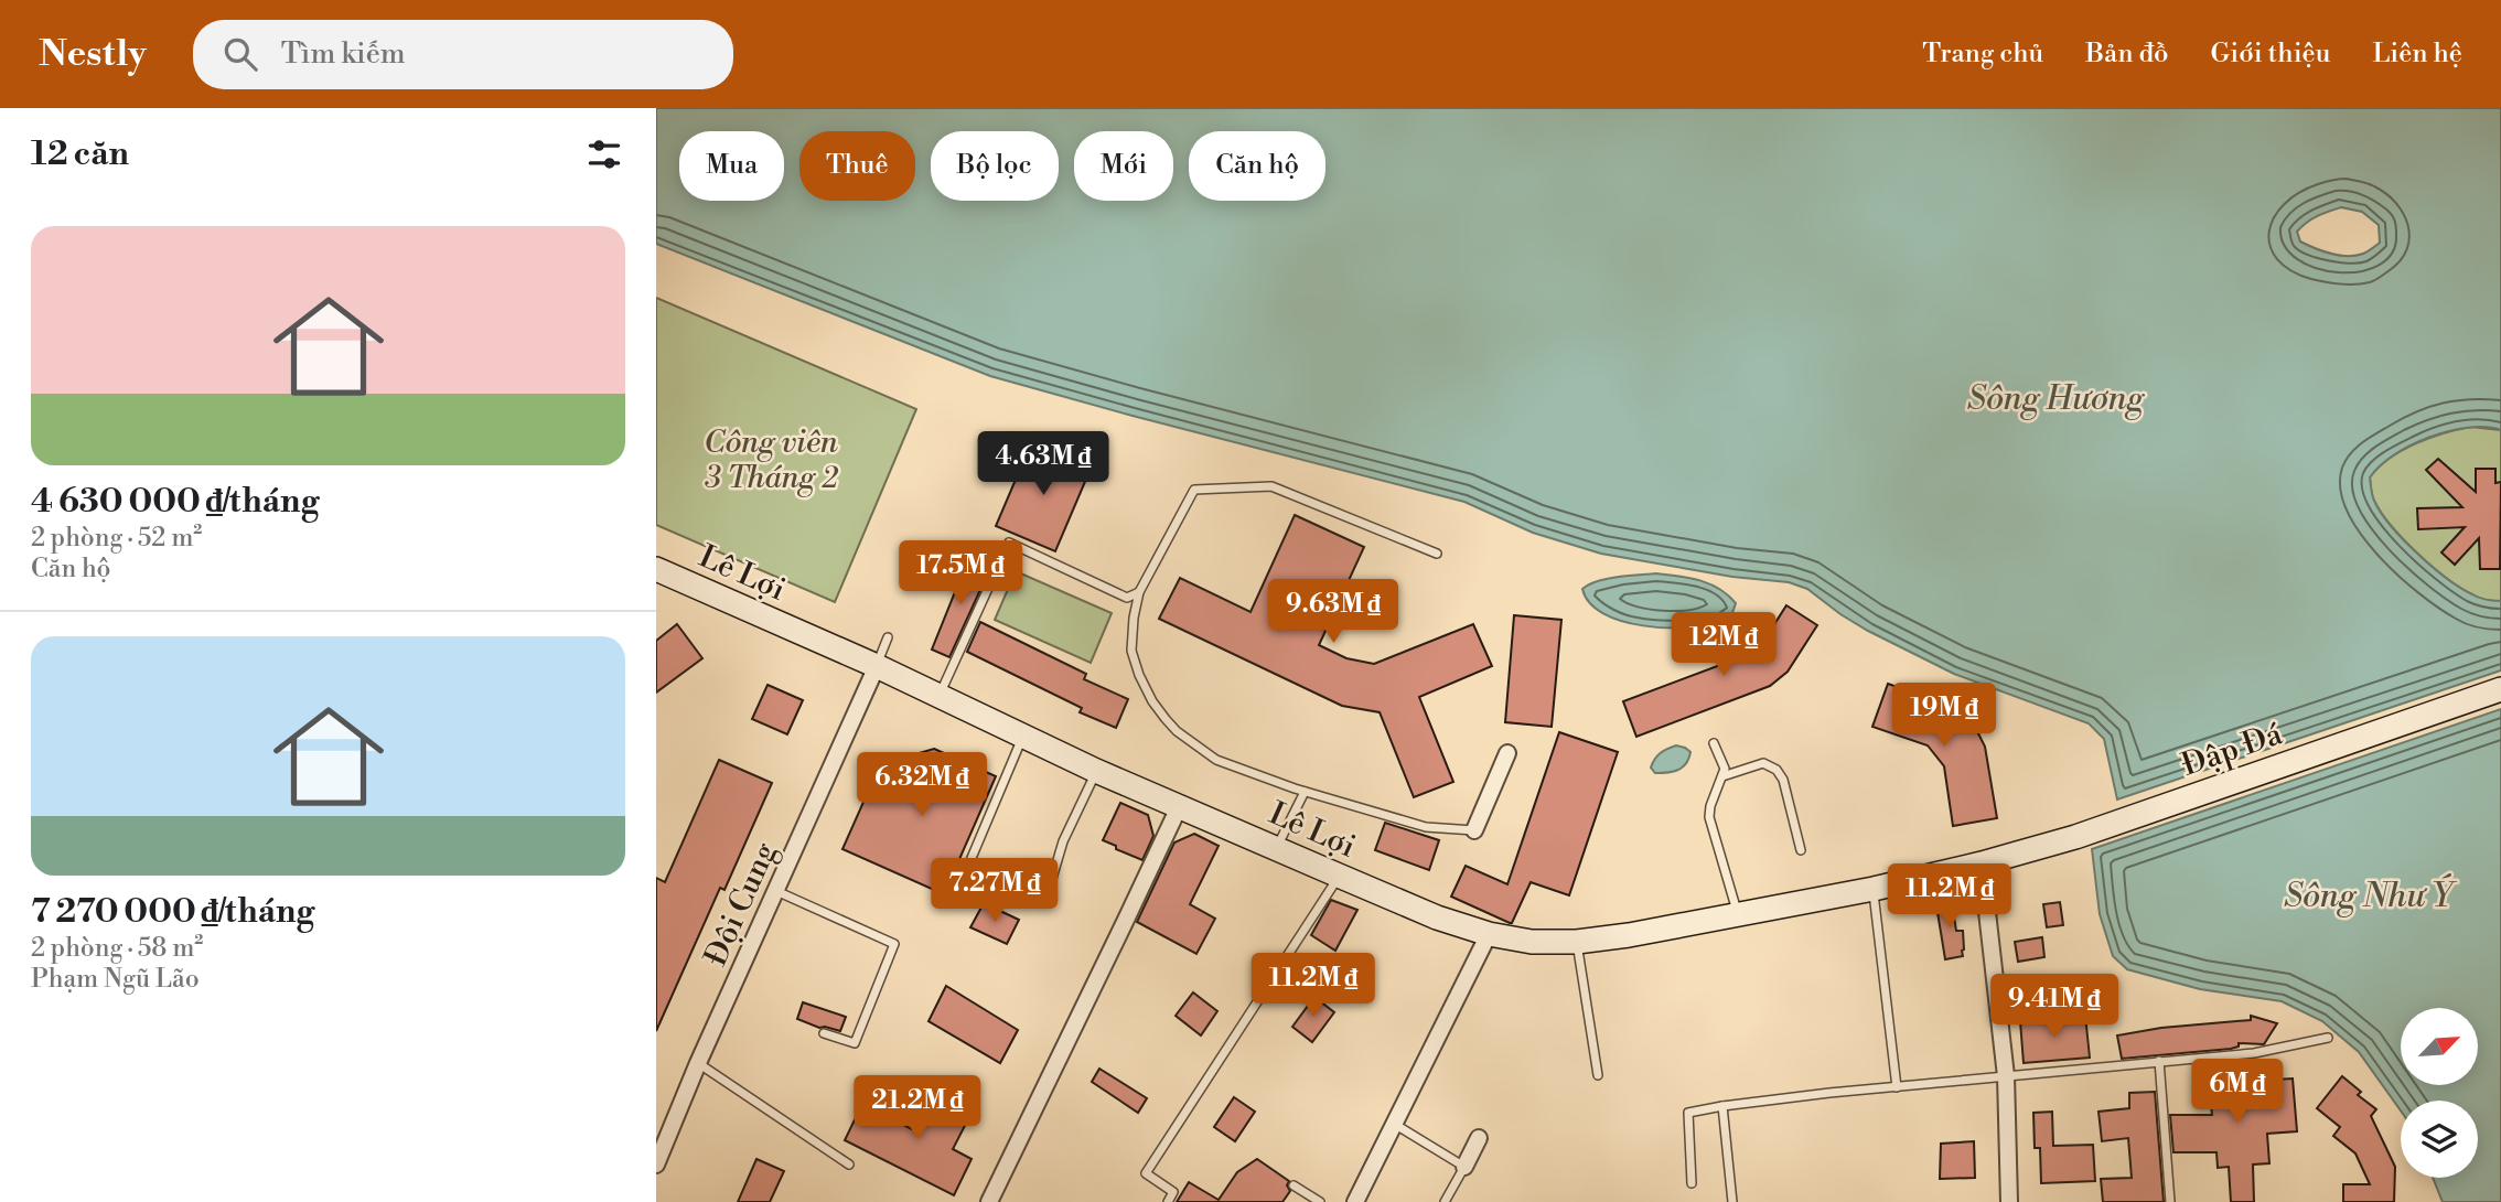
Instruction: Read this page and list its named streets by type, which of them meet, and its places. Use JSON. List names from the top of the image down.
{
  "streets": {
    "main road": ["Lê Lợi", "Đập Đá"],
    "street": ["Đội Cung"]
  },
  "crossings": [
    ["Lê Lợi", "Đập Đá"],
    ["Lê Lợi", "Đội Cung"]
  ],
  "water": ["Sông Hương", "Sông Như Ý"],
  "parks": ["Công viên 3 Tháng 2"],
  "north": "top right",
  "page": {
    "header": "Nestly",
    "search": "Tìm kiếm",
    "nav": [
      "Trang chủ",
      "Bản đồ",
      "Giới thiệu",
      "Liên hệ"
    ],
    "heading": "12 căn",
    "chip": [
      "Mua",
      "Thuê",
      "Bộ lọc",
      "Mới",
      "Căn hộ"
    ],
    "list": [
      {
        "name": "4 630 000 ₫/tháng",
        "note": "2 phòng · 52 m² · Căn hộ"
      },
      {
        "name": "7 270 000 ₫/tháng",
        "note": "2 phòng · 58 m² · Phạm Ngũ Lão"
      }
    ],
    "price": [
      "4.63M ₫",
      "17.5M ₫",
      "9.63M ₫",
      "12M ₫",
      "19M ₫",
      "6.32M ₫",
      "7.27M ₫",
      "11.2M ₫",
      "11.2M ₫",
      "9.41M ₫",
      "6M ₫",
      "21.2M ₫"
    ]
  }
}
